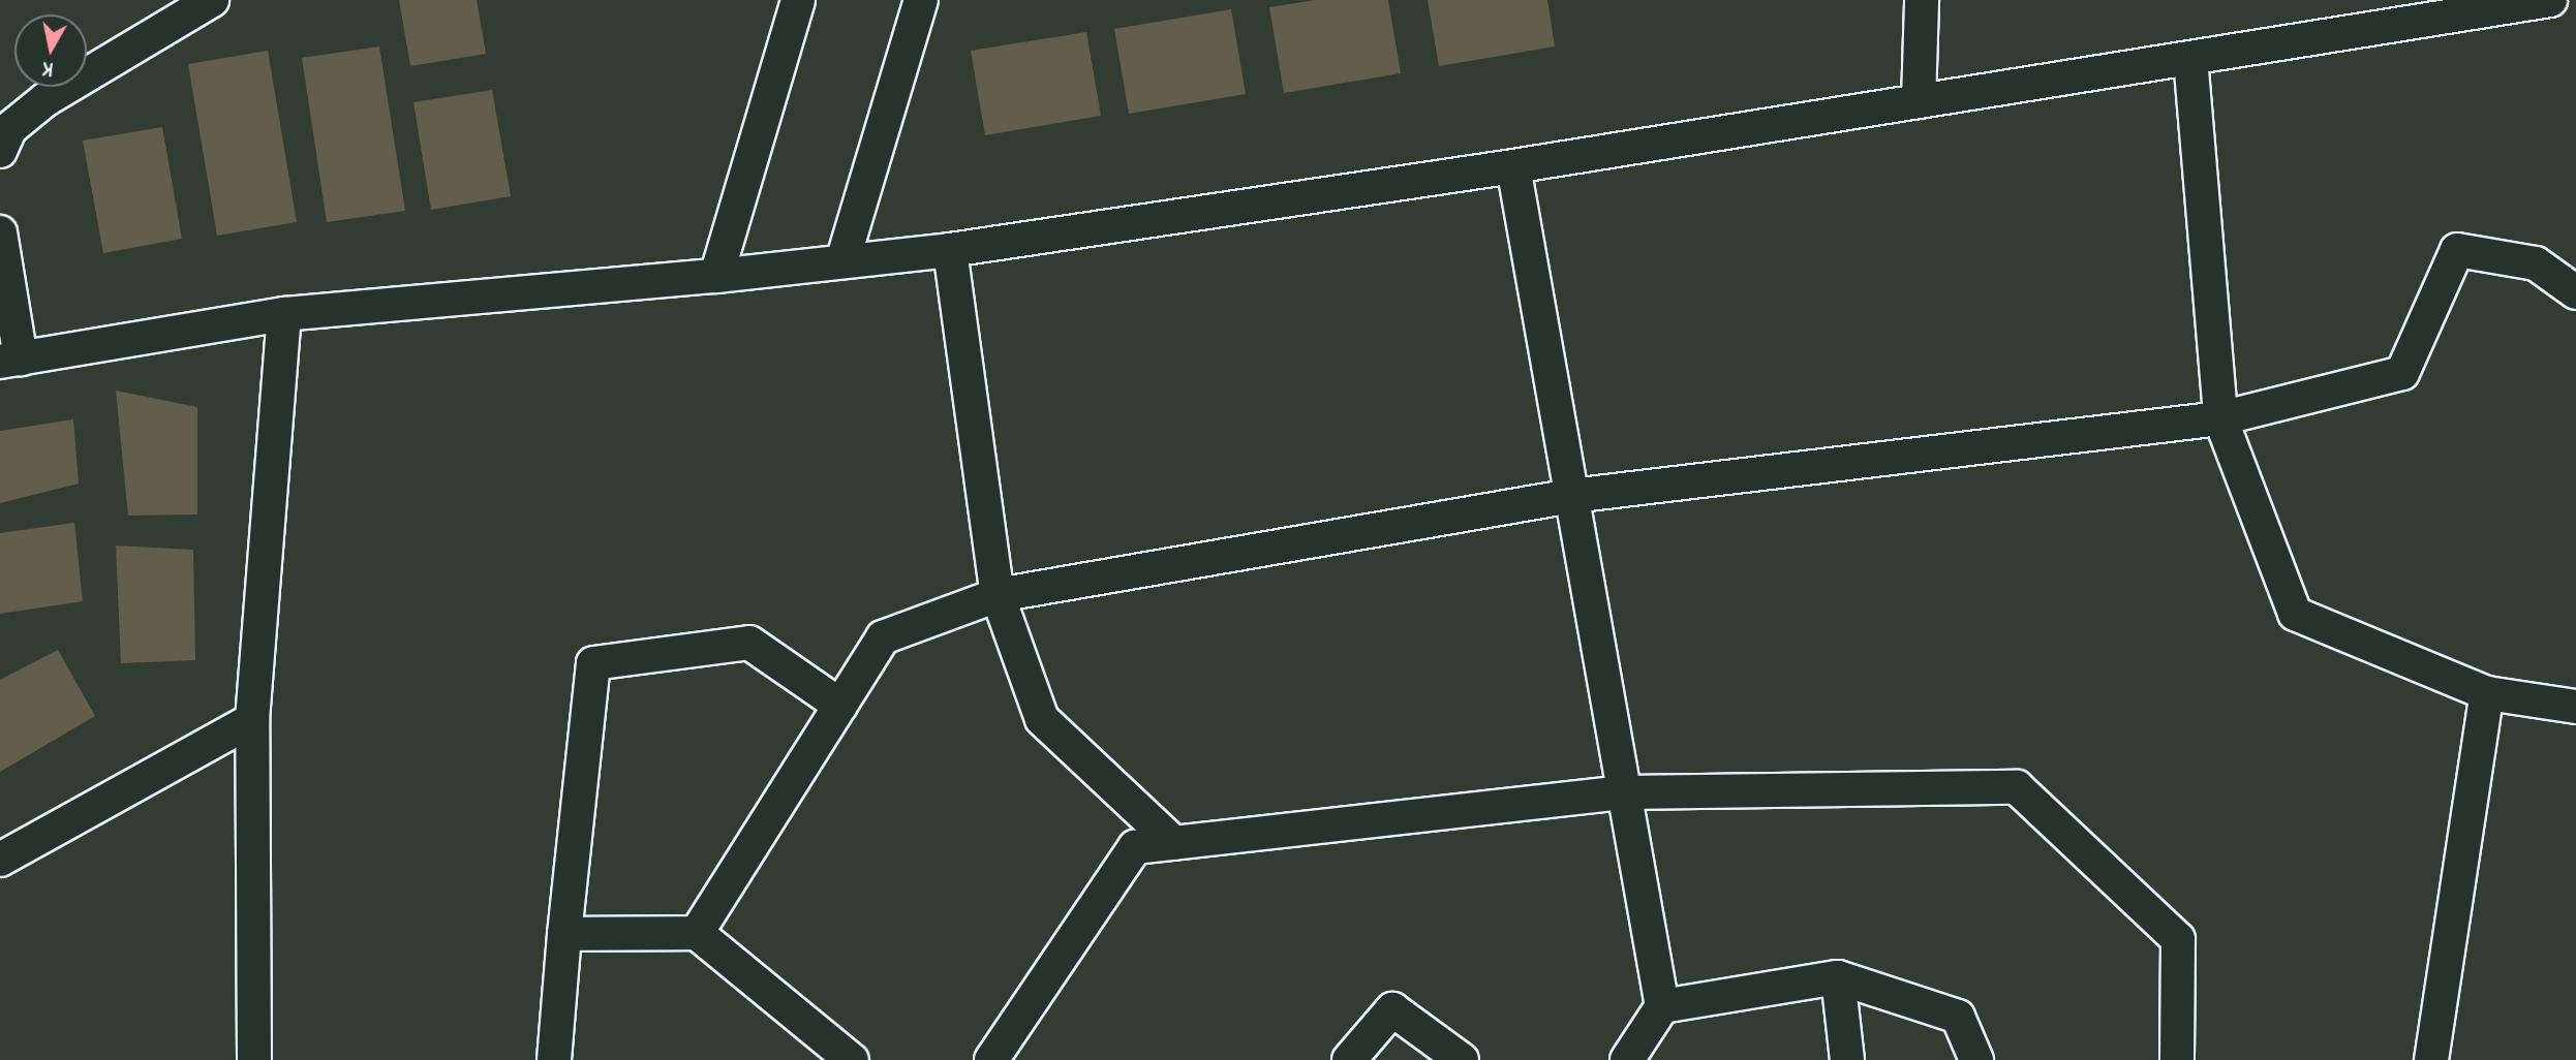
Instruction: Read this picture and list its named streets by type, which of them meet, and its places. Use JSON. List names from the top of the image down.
{
  "north": "bottom"
}
